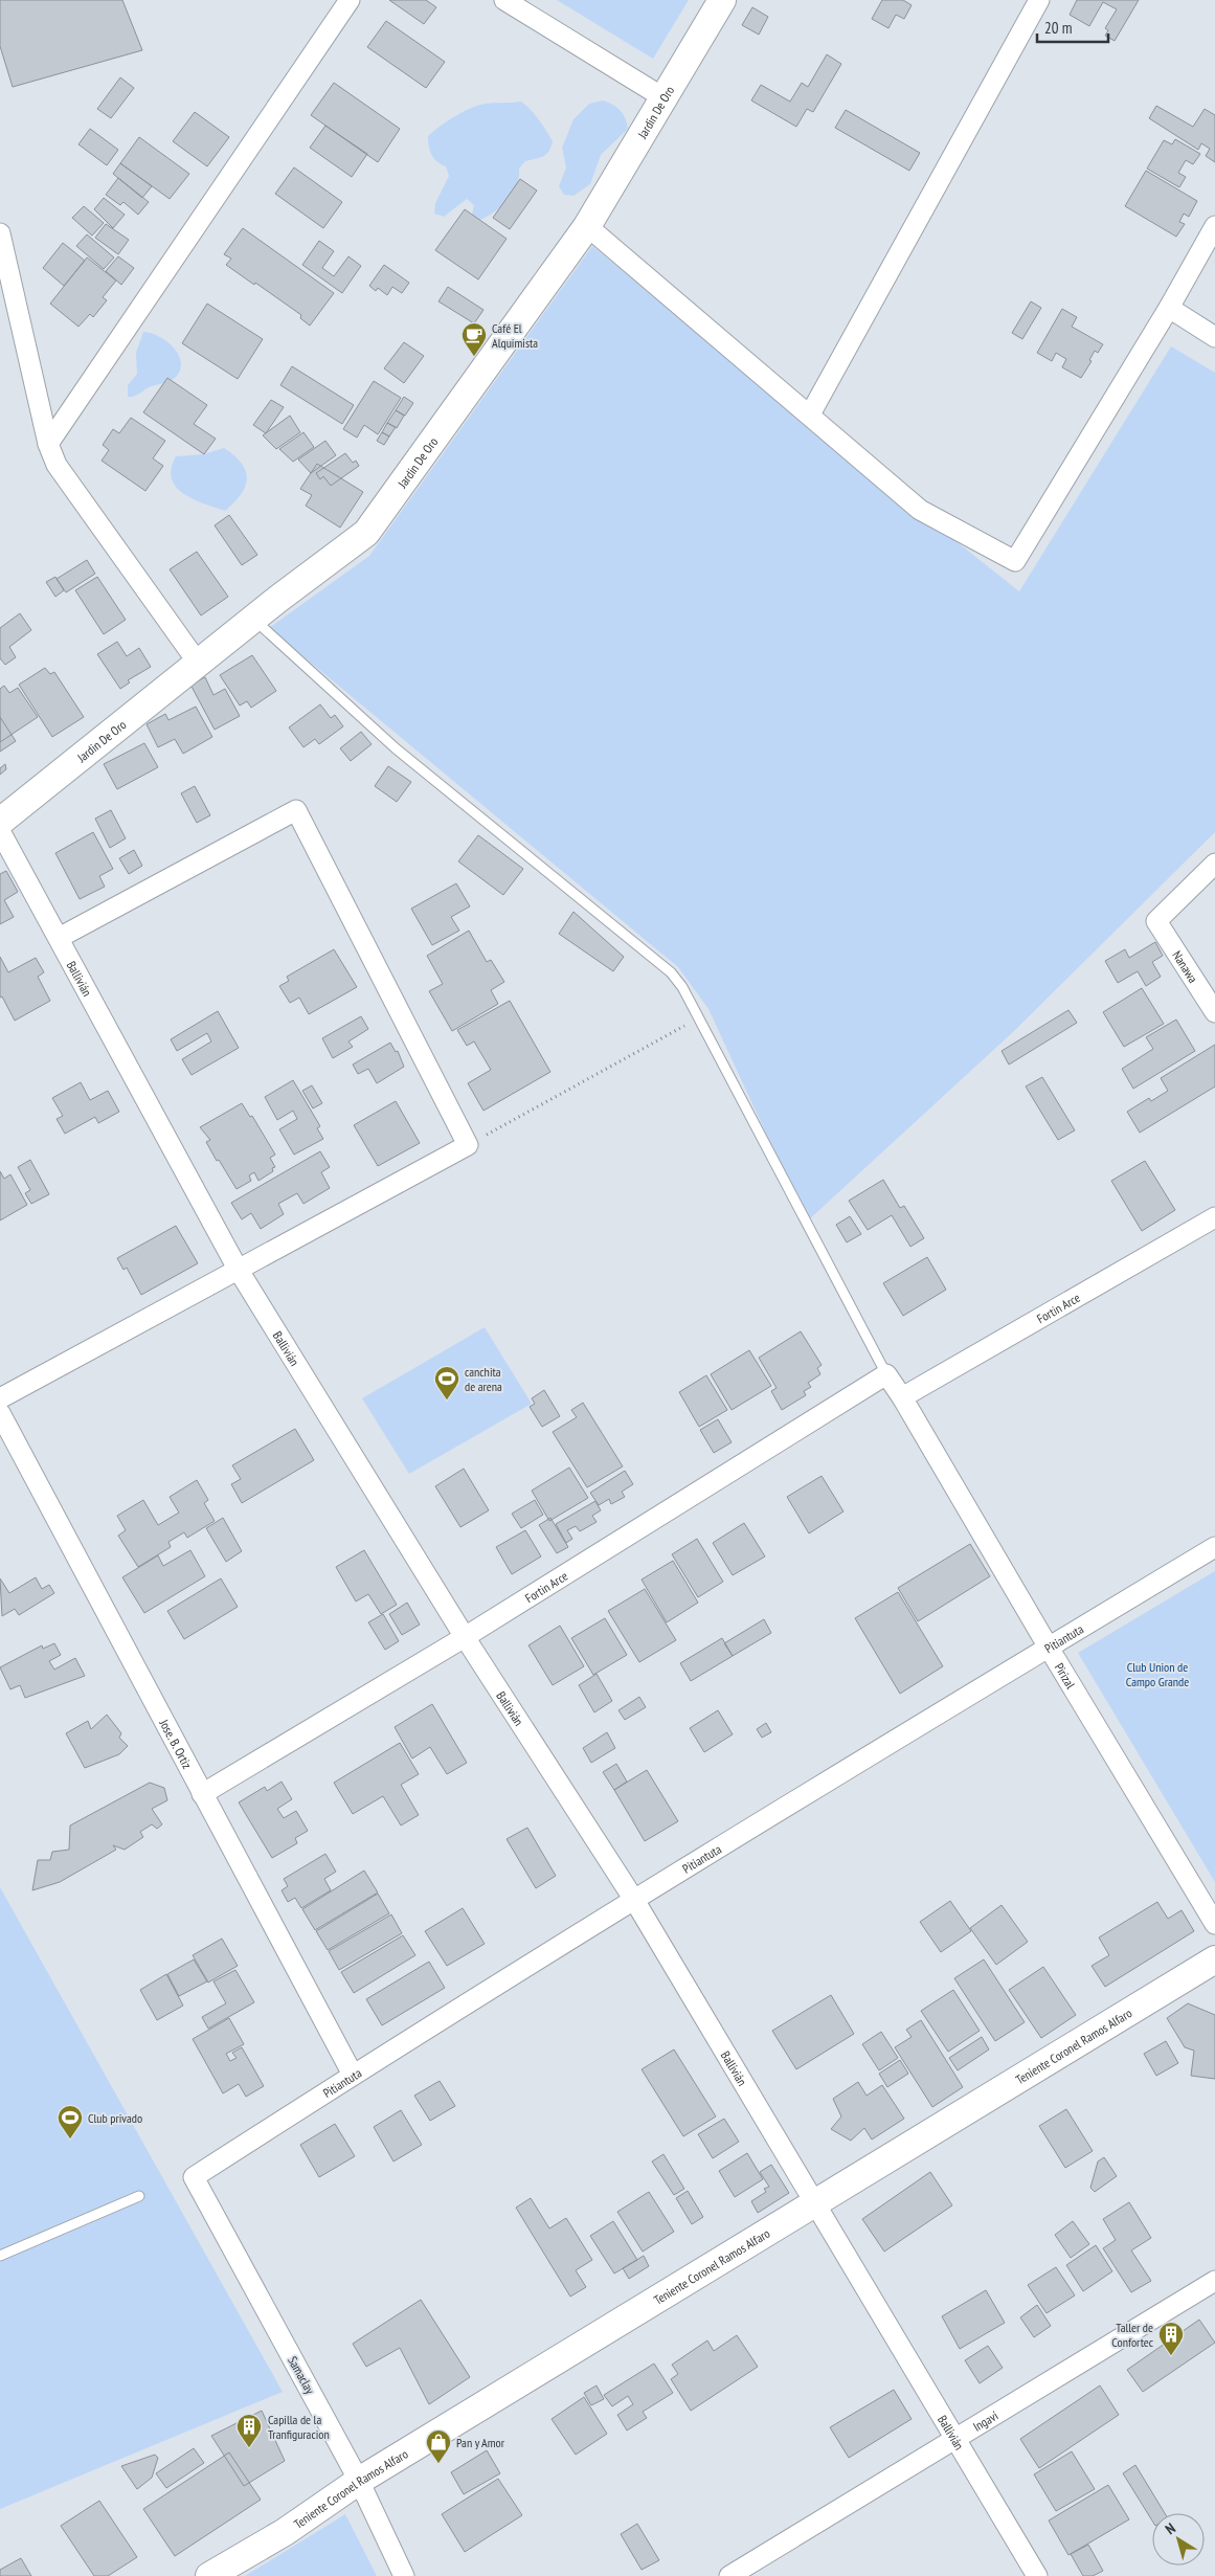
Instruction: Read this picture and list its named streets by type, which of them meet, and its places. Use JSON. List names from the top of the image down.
{
  "streets": {
    "street": [
      "Jardin De Oro",
      "Nanawa",
      "Ballivián",
      "Fortin Arce",
      "Pitiantuta",
      "Pirizal",
      "Jose. B. Ortiz",
      "Teniente Coronel Ramos Alfaro",
      "Samaclay",
      "Ingavi"
    ]
  },
  "crossings": [
    ["Ballivián", "Fortin Arce"],
    ["Ballivián", "Pitiantuta"],
    ["Ballivián", "Teniente Coronel Ramos Alfaro"],
    ["Ballivián", "Ingavi"],
    ["Fortin Arce", "Pirizal"],
    ["Fortin Arce", "Jose. B. Ortiz"],
    ["Pitiantuta", "Pirizal"],
    ["Pitiantuta", "Jose. B. Ortiz"],
    ["Pitiantuta", "Samaclay"],
    ["Teniente Coronel Ramos Alfaro", "Samaclay"]
  ],
  "parks": ["Club Union de Campo Grande"],
  "places": {
    "cafe": ["Café El Alquimista"],
    "sports": ["canchita de arena", "Club privado"],
    "building": ["Taller de Confortec", "Capilla de la Tranfiguracion"],
    "shop": ["Pan y Amor"]
  },
  "scale_bar": "20 m",
  "north": "top left"
}
